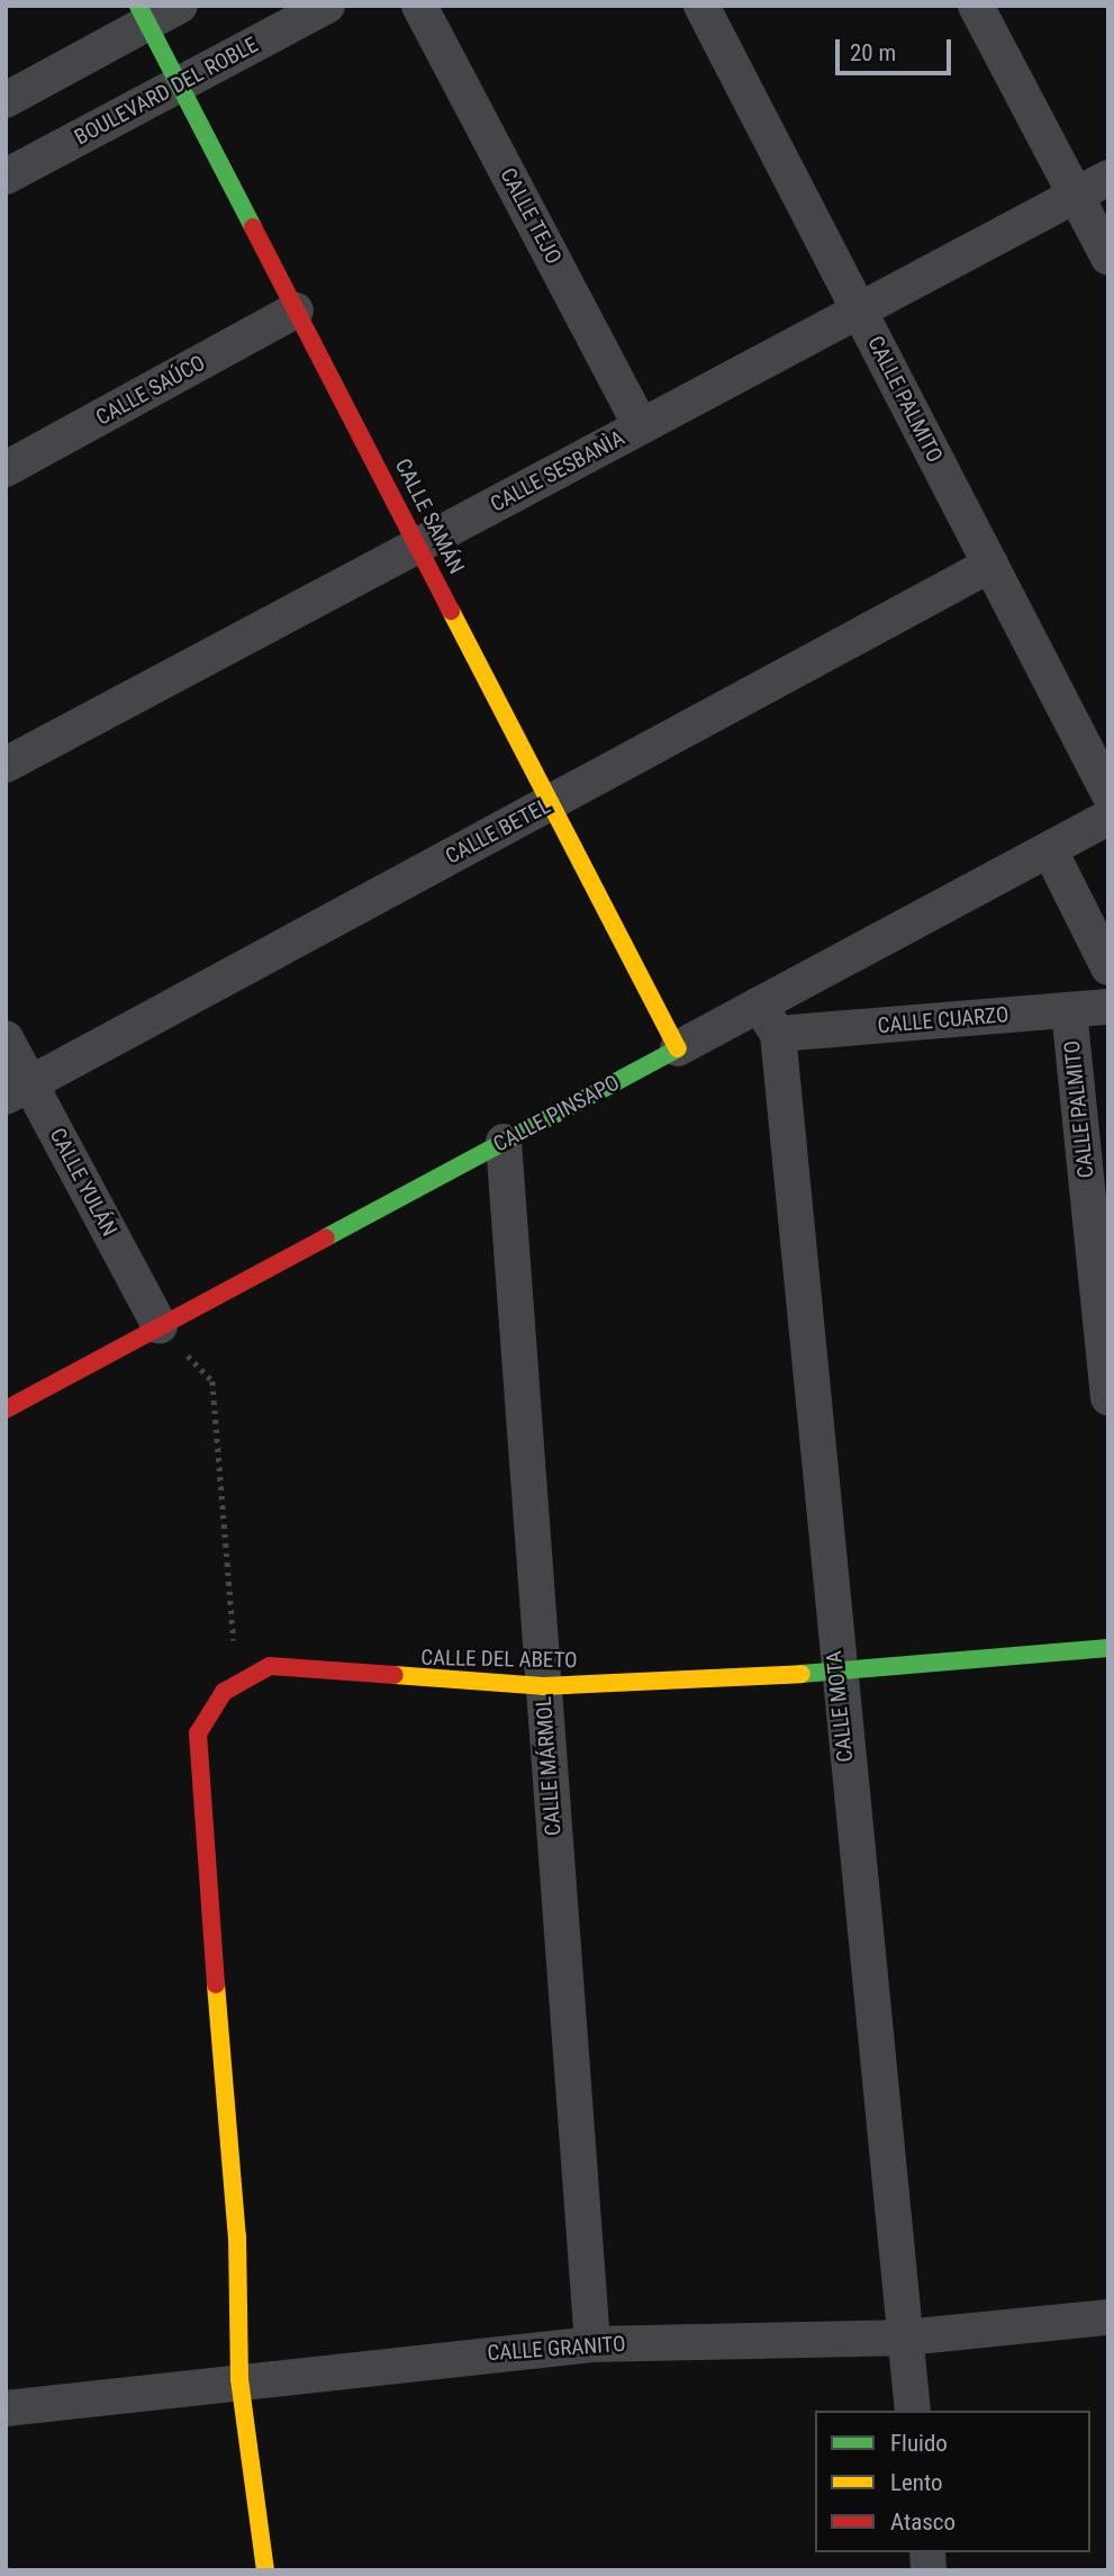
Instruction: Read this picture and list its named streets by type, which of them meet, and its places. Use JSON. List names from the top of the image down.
{
  "streets": {
    "street": [
      "BOULEVARD DEL ROBLE",
      "CALLE TEJO",
      "CALLE SAÚCO",
      "CALLE PALMITO",
      "CALLE SESBANÌA",
      "CALLE SAMÁN",
      "CALLE BETEL",
      "CALLE CUARZO",
      "CALLE PINSAPO",
      "CALLE YULÁN",
      "CALLE DEL ABETO",
      "CALLE MOTA",
      "CALLE MÁRMOL",
      "CALLE GRANITO"
    ]
  },
  "crossings": [
    ["BOULEVARD DEL ROBLE", "CALLE SAMÁN"],
    ["CALLE TEJO", "CALLE SESBANÌA"],
    ["CALLE SAÚCO", "CALLE SAMÁN"],
    ["CALLE PALMITO", "CALLE SESBANÌA"],
    ["CALLE PALMITO", "CALLE BETEL"],
    ["CALLE PALMITO", "CALLE CUARZO"],
    ["CALLE SESBANÌA", "CALLE SAMÁN"],
    ["CALLE SAMÁN", "CALLE BETEL"],
    ["CALLE SAMÁN", "CALLE PINSAPO"],
    ["CALLE BETEL", "CALLE YULÁN"],
    ["CALLE CUARZO", "CALLE MOTA"],
    ["CALLE PINSAPO", "CALLE YULÁN"],
    ["CALLE PINSAPO", "CALLE MOTA"],
    ["CALLE PINSAPO", "CALLE MÁRMOL"],
    ["CALLE DEL ABETO", "CALLE MOTA"],
    ["CALLE DEL ABETO", "CALLE MÁRMOL"],
    ["CALLE MOTA", "CALLE GRANITO"],
    ["CALLE MÁRMOL", "CALLE GRANITO"]
  ],
  "legend": ["Fluido", "Lento", "Atasco"],
  "scale_bar": "20 m"
}
